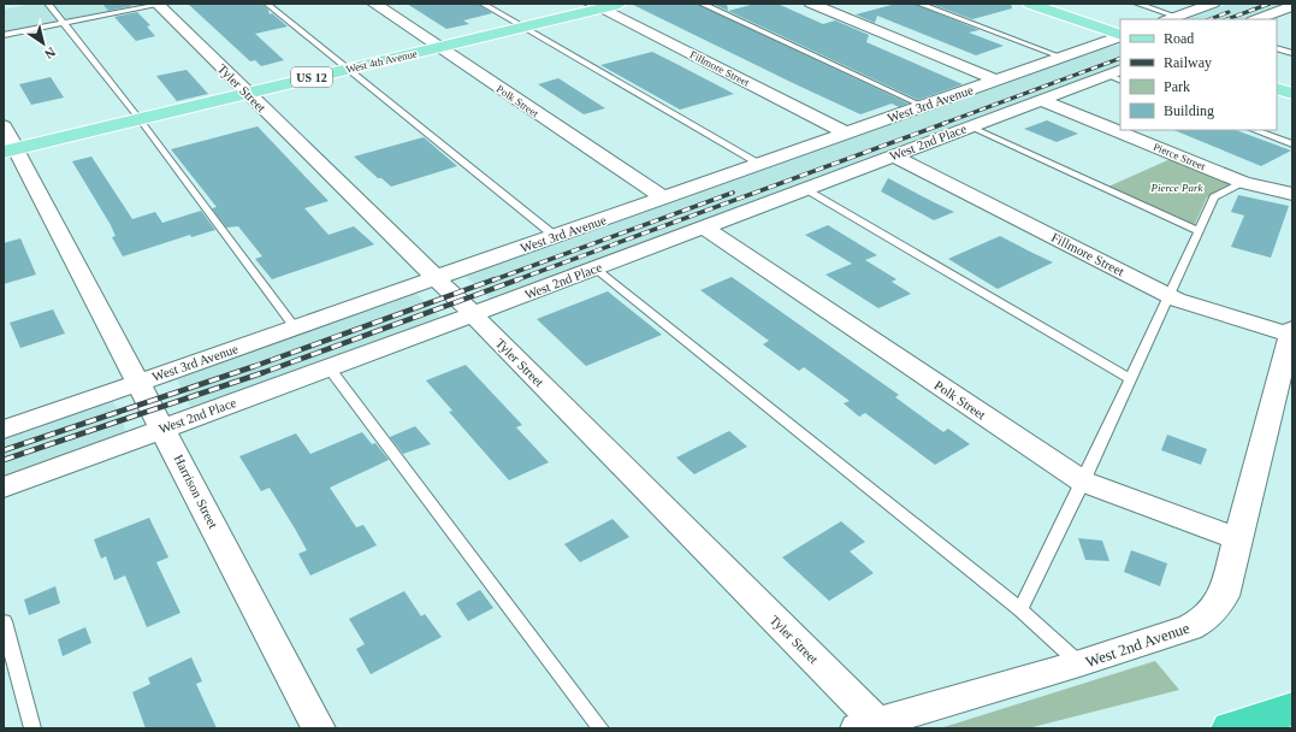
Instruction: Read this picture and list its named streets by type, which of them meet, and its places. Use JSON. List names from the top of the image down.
{
  "streets": {
    "main road": ["West 4th Avenue", "US 12"],
    "street": [
      "Fillmore Street",
      "Tyler Street",
      "Polk Street",
      "West 3rd Avenue",
      "West 2nd Place",
      "Pierce Street",
      "Harrison Street",
      "West 2nd Avenue"
    ]
  },
  "crossings": [
    ["West 4th Avenue", "Fillmore Street"],
    ["West 4th Avenue", "Tyler Street"],
    ["West 4th Avenue", "Polk Street"],
    ["West 4th Avenue", "Harrison Street"],
    ["Fillmore Street", "West 3rd Avenue"],
    ["Fillmore Street", "West 2nd Place"],
    ["Fillmore Street", "West 2nd Avenue"],
    ["Tyler Street", "West 3rd Avenue"],
    ["Tyler Street", "West 2nd Place"],
    ["Tyler Street", "West 2nd Avenue"],
    ["Polk Street", "West 3rd Avenue"],
    ["Polk Street", "West 2nd Place"],
    ["Polk Street", "West 2nd Avenue"],
    ["West 3rd Avenue", "Harrison Street"],
    ["West 2nd Place", "Pierce Street"],
    ["West 2nd Place", "Harrison Street"]
  ],
  "parks": ["Pierce Park"],
  "legend": [
    "Road",
    "Railway",
    "Park",
    "Building"
  ],
  "north": "bottom right"
}
